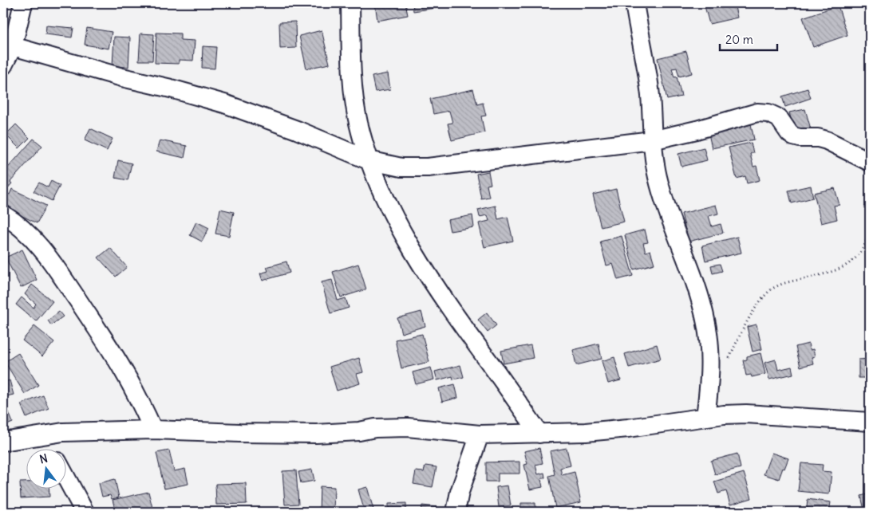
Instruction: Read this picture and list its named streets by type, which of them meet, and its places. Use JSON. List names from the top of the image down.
{
  "scale_bar": "20 m",
  "north": "top"
}
